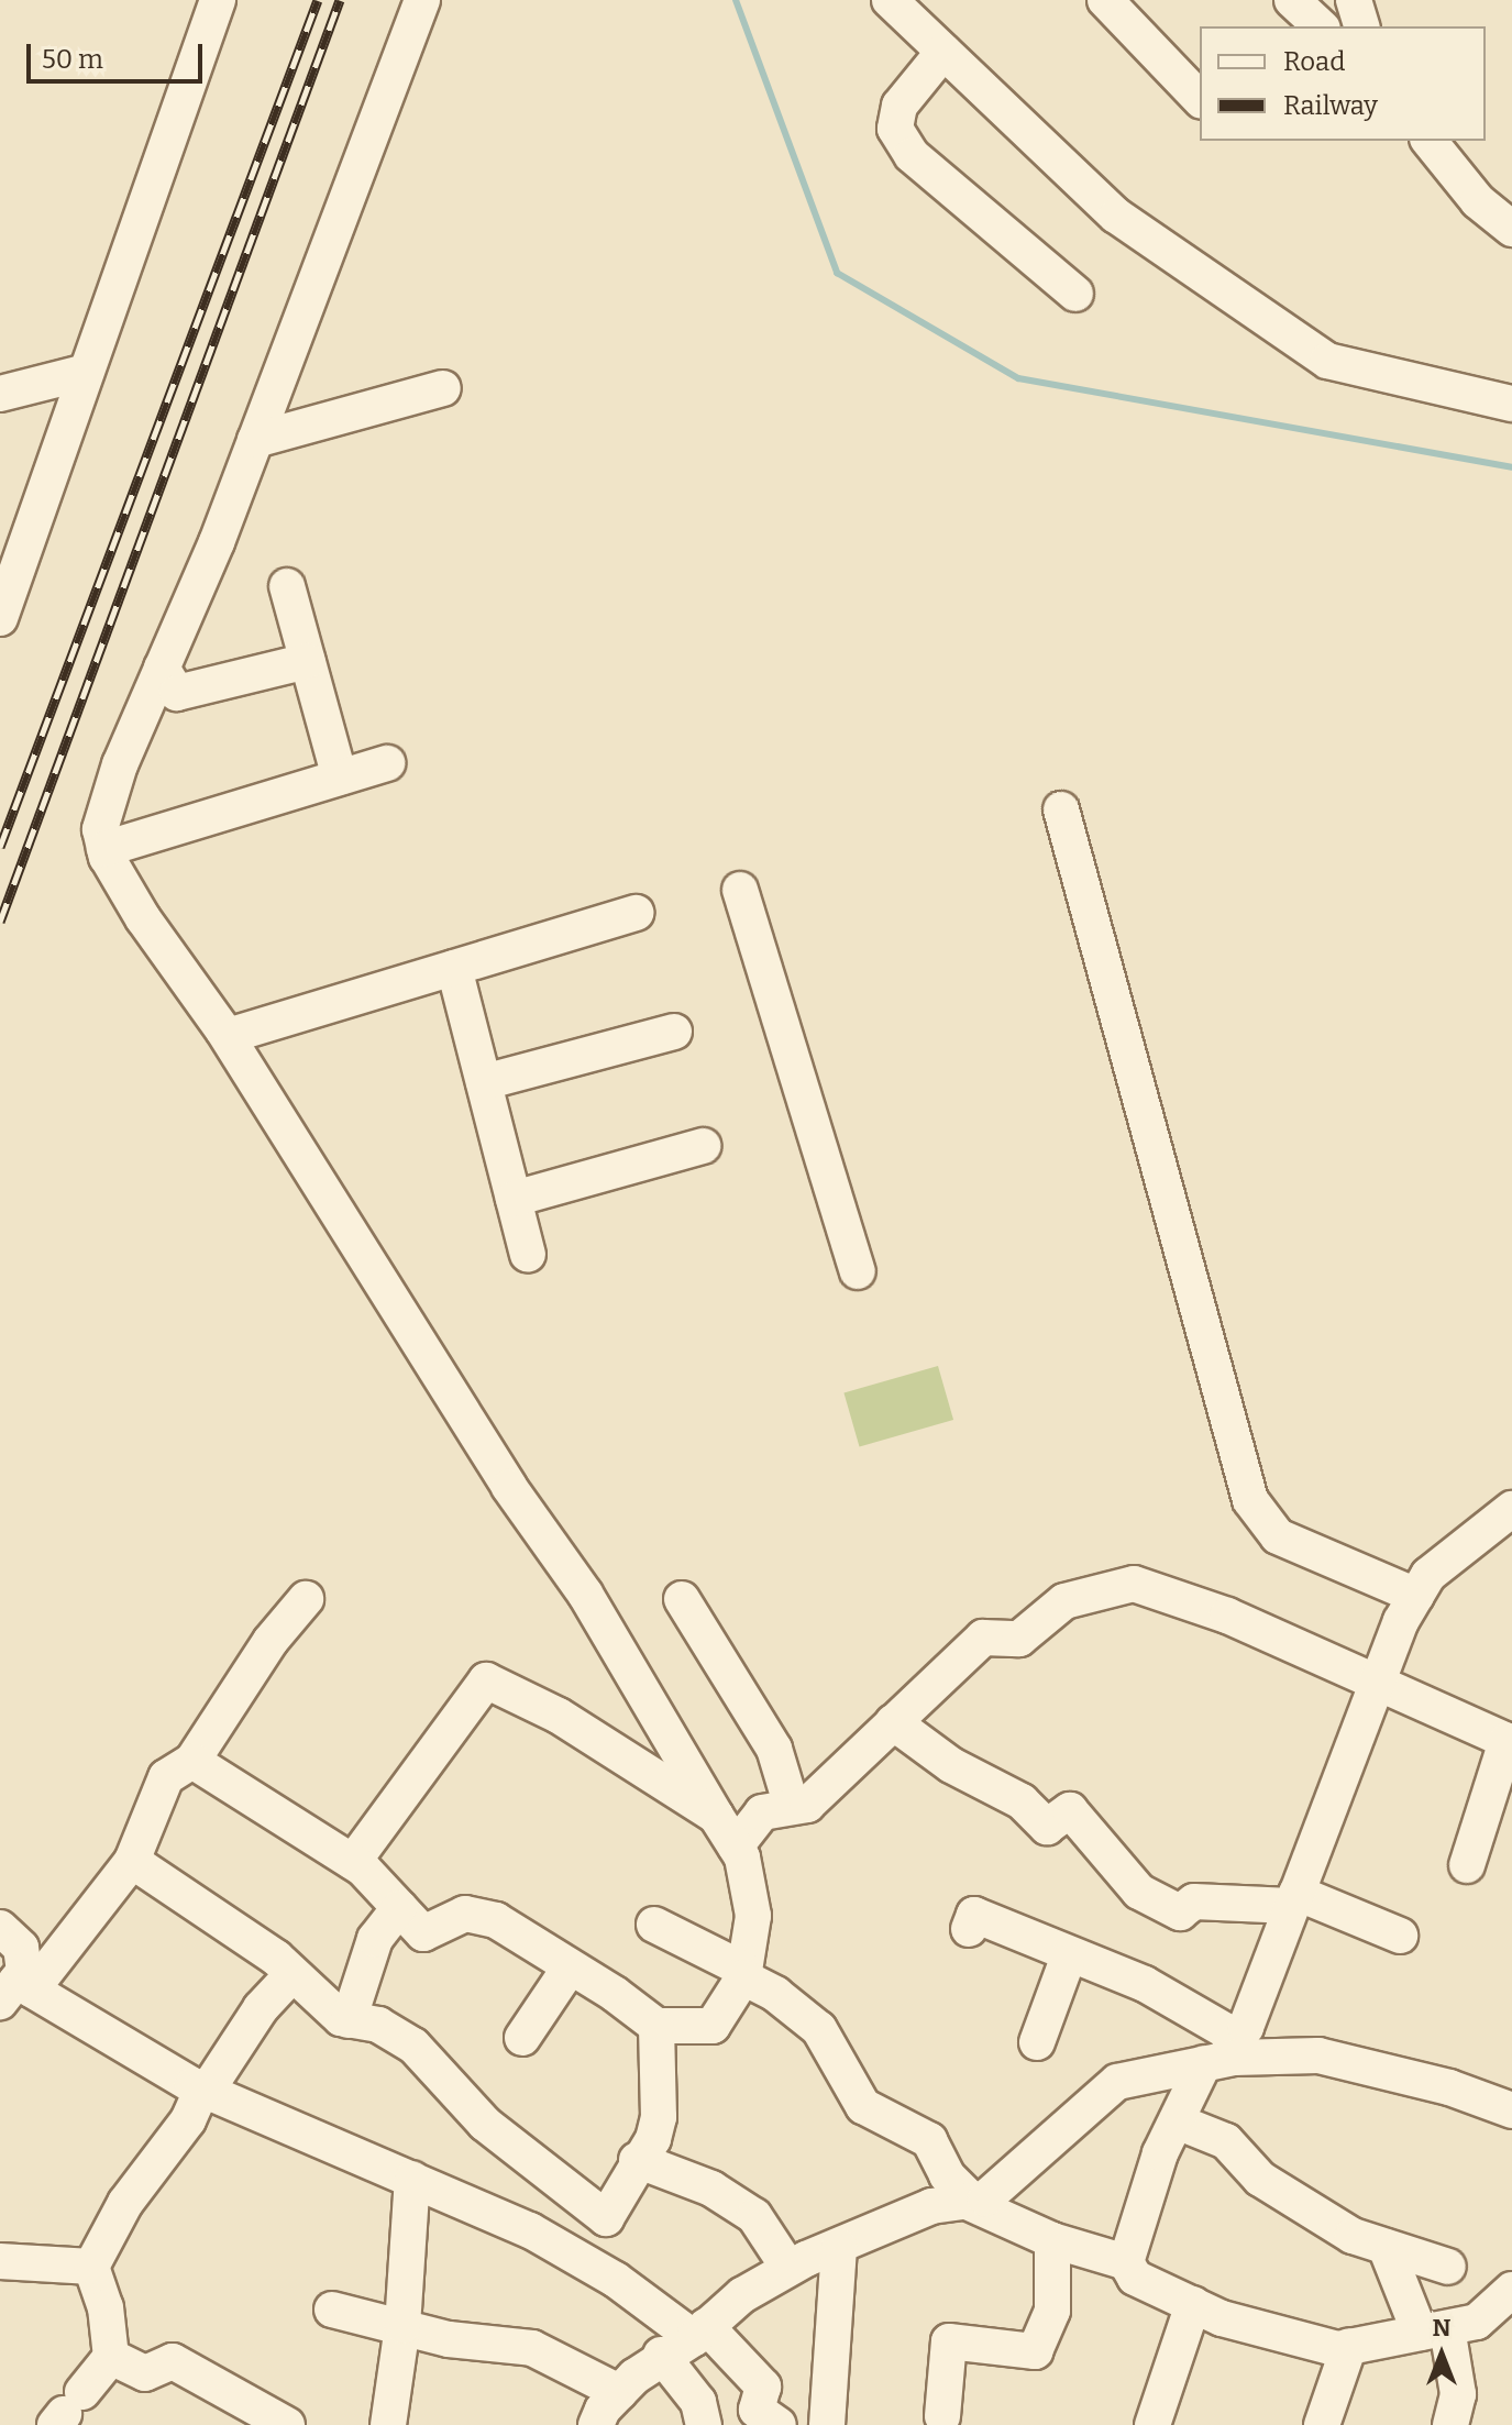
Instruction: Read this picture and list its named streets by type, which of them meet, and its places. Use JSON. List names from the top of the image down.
{
  "legend": ["Road", "Railway"],
  "scale_bar": "50 m",
  "north": "top"
}
